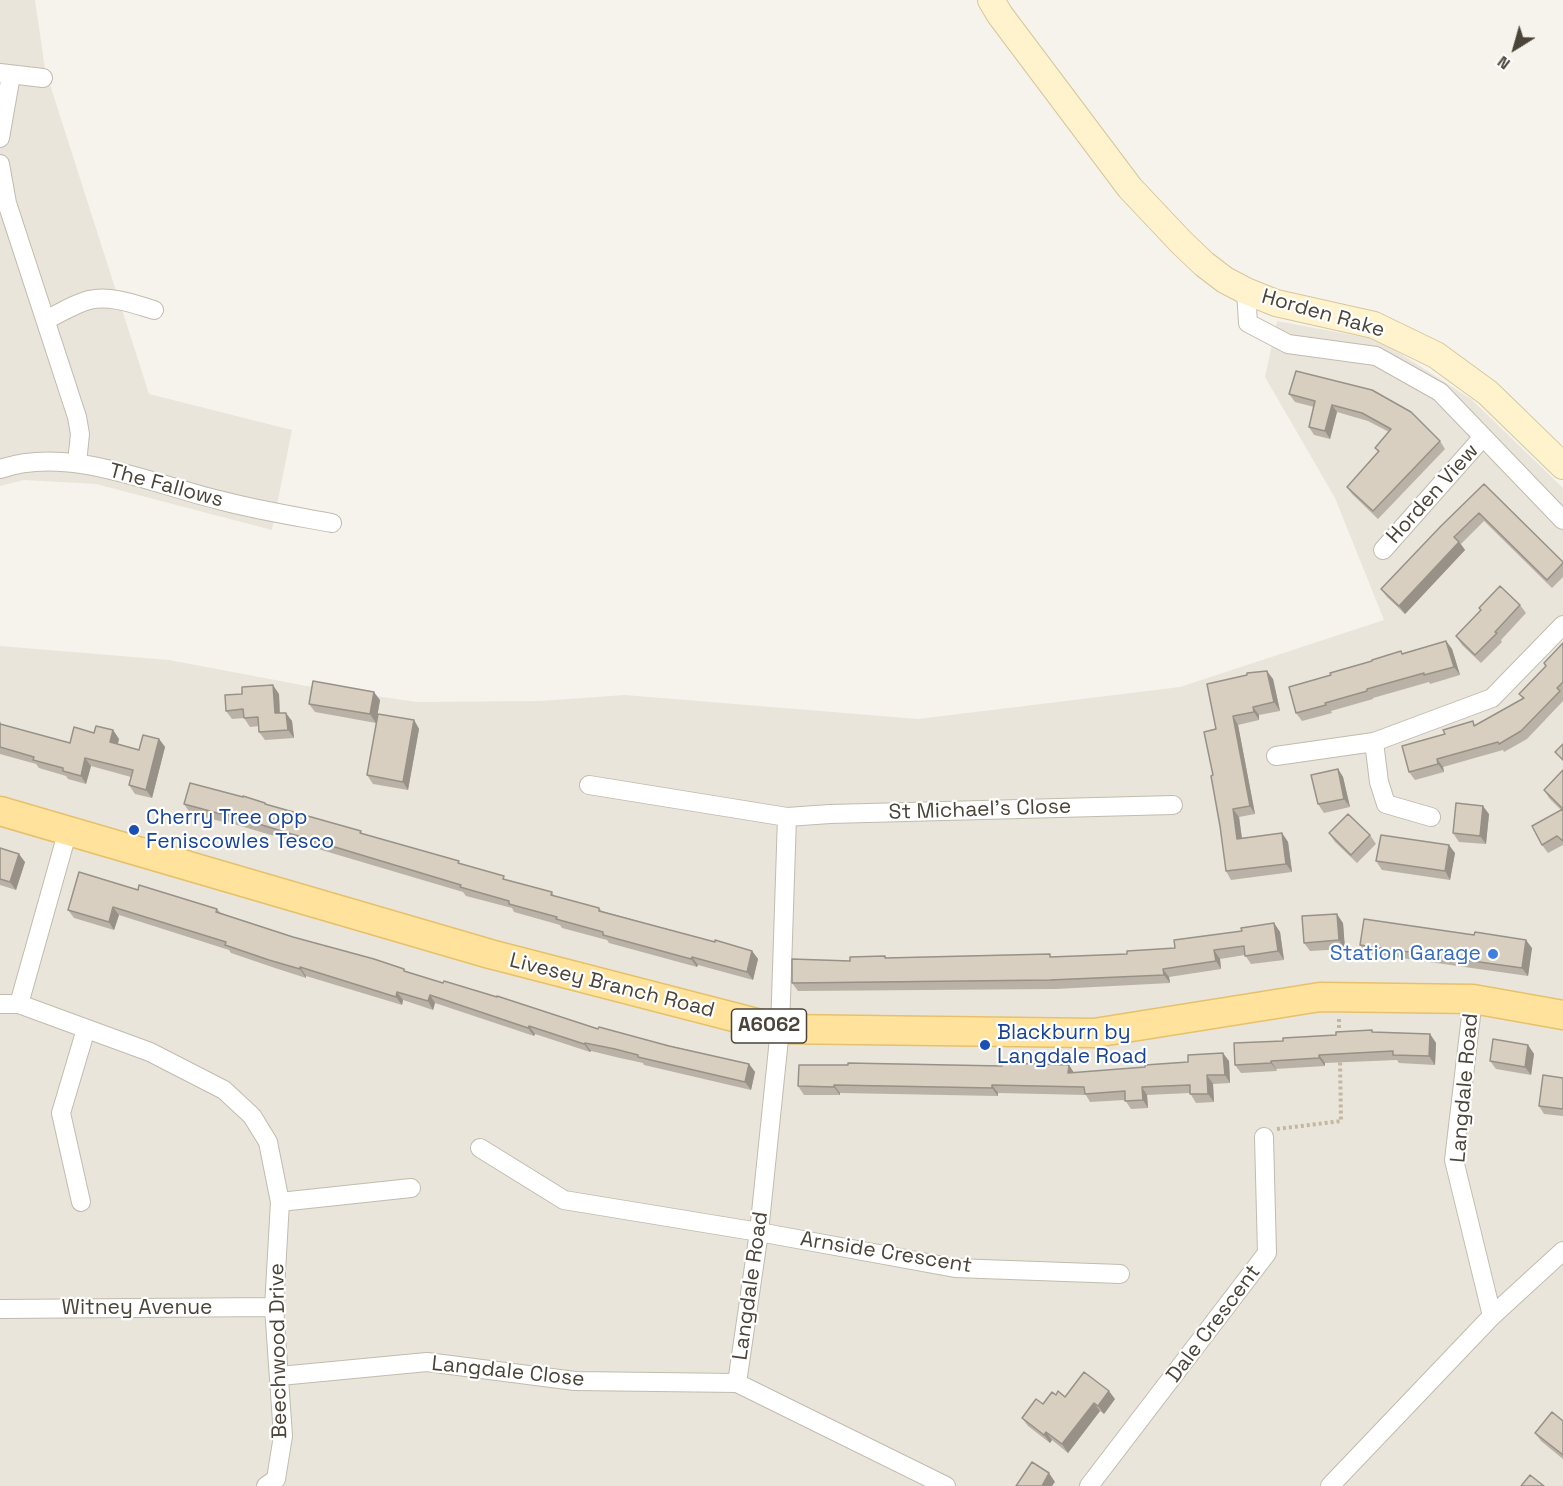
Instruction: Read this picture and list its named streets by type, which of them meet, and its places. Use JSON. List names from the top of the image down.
{
  "streets": {
    "main road": ["Livesey Branch Road", "A6062"],
    "street": [
      "Horden Rake",
      "The Fallows",
      "Horden View",
      "St Michael's Close",
      "Langdale Road",
      "Arnside Crescent",
      "Witney Avenue",
      "Dale Crescent",
      "Beechwood Drive",
      "Langdale Close"
    ]
  },
  "crossings": [
    ["Horden Rake", "Horden View"],
    ["Livesey Branch Road", "Langdale Road"],
    ["Langdale Road", "Arnside Crescent"],
    ["Langdale Road", "Langdale Close"],
    ["Witney Avenue", "Beechwood Drive"],
    ["Beechwood Drive", "Langdale Close"]
  ],
  "places": ["Cherry Tree opp Feniscowles Tesco", "Station Garage", "Blackburn by Langdale Road"],
  "north": "bottom left"
}
